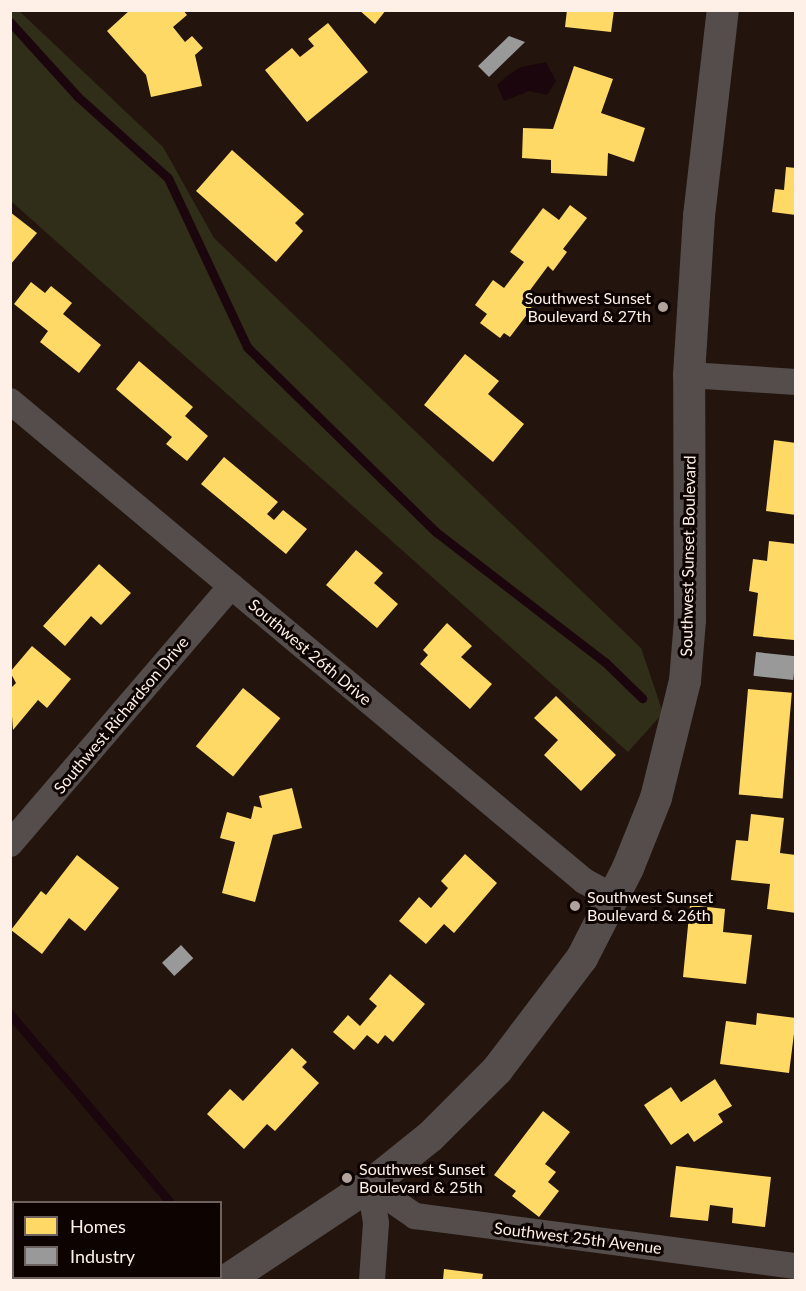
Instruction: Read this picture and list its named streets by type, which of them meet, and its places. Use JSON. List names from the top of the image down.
{
  "streets": {
    "street": [
      "Southwest Sunset Boulevard",
      "Southwest 26th Drive",
      "Southwest Richardson Drive",
      "Southwest 25th Avenue"
    ]
  },
  "crossings": [
    ["Southwest Sunset Boulevard", "Southwest 26th Drive"],
    ["Southwest Sunset Boulevard", "Southwest 25th Avenue"],
    ["Southwest 26th Drive", "Southwest Richardson Drive"]
  ],
  "places": ["Southwest Sunset Boulevard & 27th", "Southwest Sunset Boulevard & 26th", "Southwest Sunset Boulevard & 25th"],
  "legend": ["Homes", "Industry"]
}
